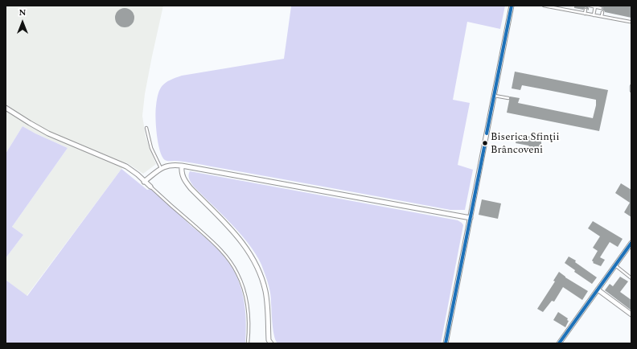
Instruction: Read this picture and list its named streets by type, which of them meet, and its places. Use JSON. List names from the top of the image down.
{
  "places": ["Biserica Sfinţii Brâncoveni"],
  "north": "top"
}
